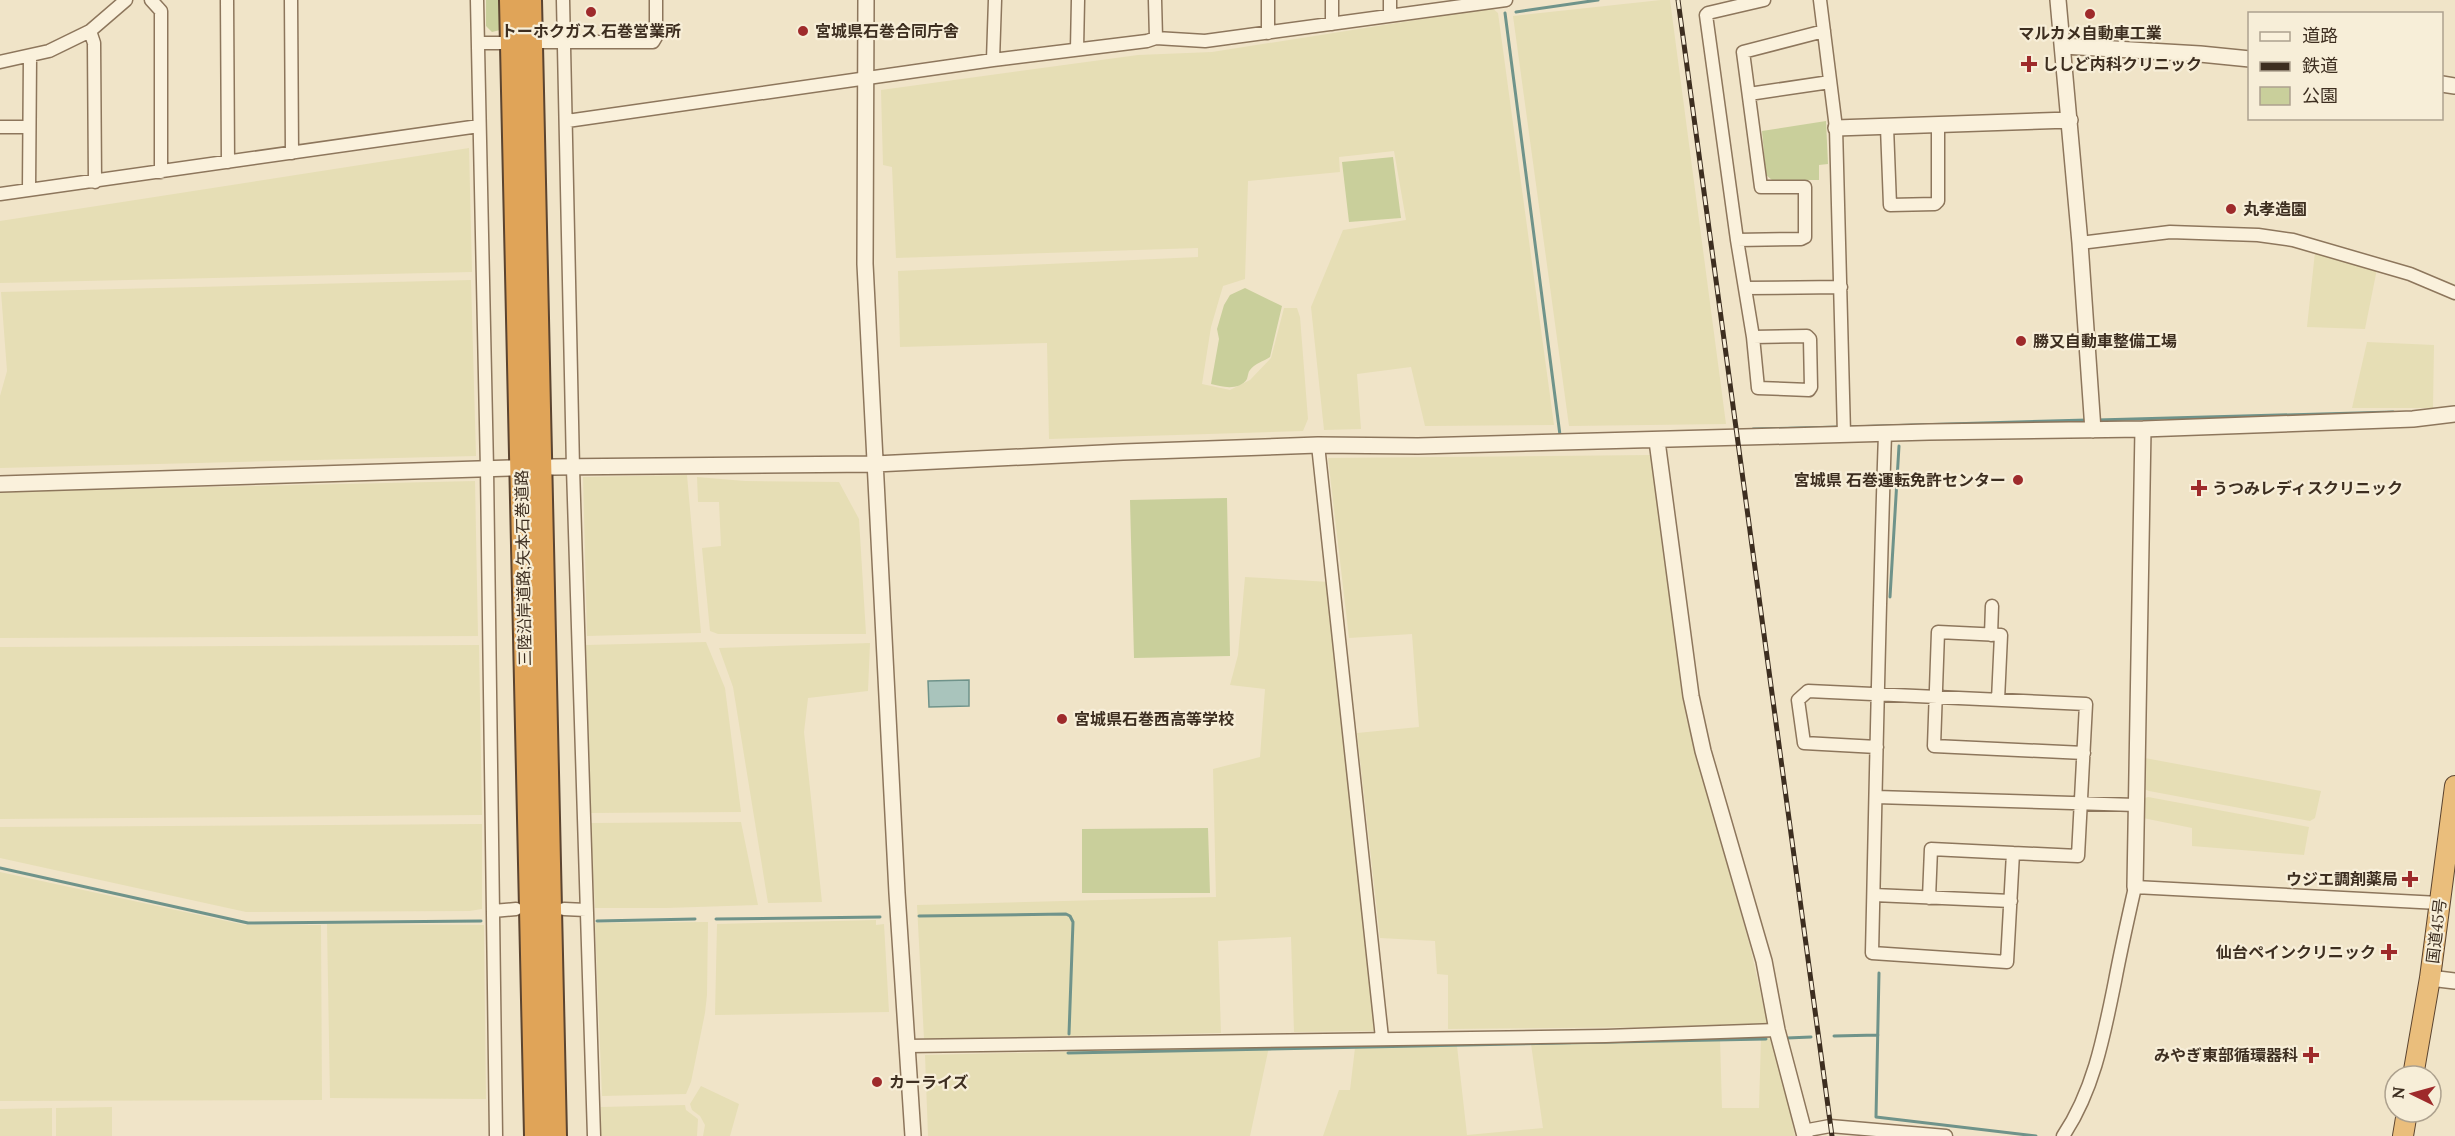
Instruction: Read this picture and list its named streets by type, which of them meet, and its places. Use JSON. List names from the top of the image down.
{
  "streets": {
    "highway": ["三陸沿岸道路;矢本石巻道路", "国道45号"]
  },
  "places": {
    "other": [
      "トーホクガス 石巻営業所",
      "マルカメ自動車工業",
      "宮城県石巻合同庁舎",
      "丸孝造園",
      "勝又自動車整備工場",
      "宮城県 石巻運転免許センター",
      "宮城県石巻西高等学校",
      "カーライズ"
    ],
    "health": [
      "ししど内科クリニック",
      "うつみレディスクリニック",
      "ウジエ調剤薬局",
      "仙台ペインクリニック",
      "みやぎ東部循環器科"
    ]
  },
  "legend": ["道路", "鉄道", "公園"],
  "north": "left"
}
